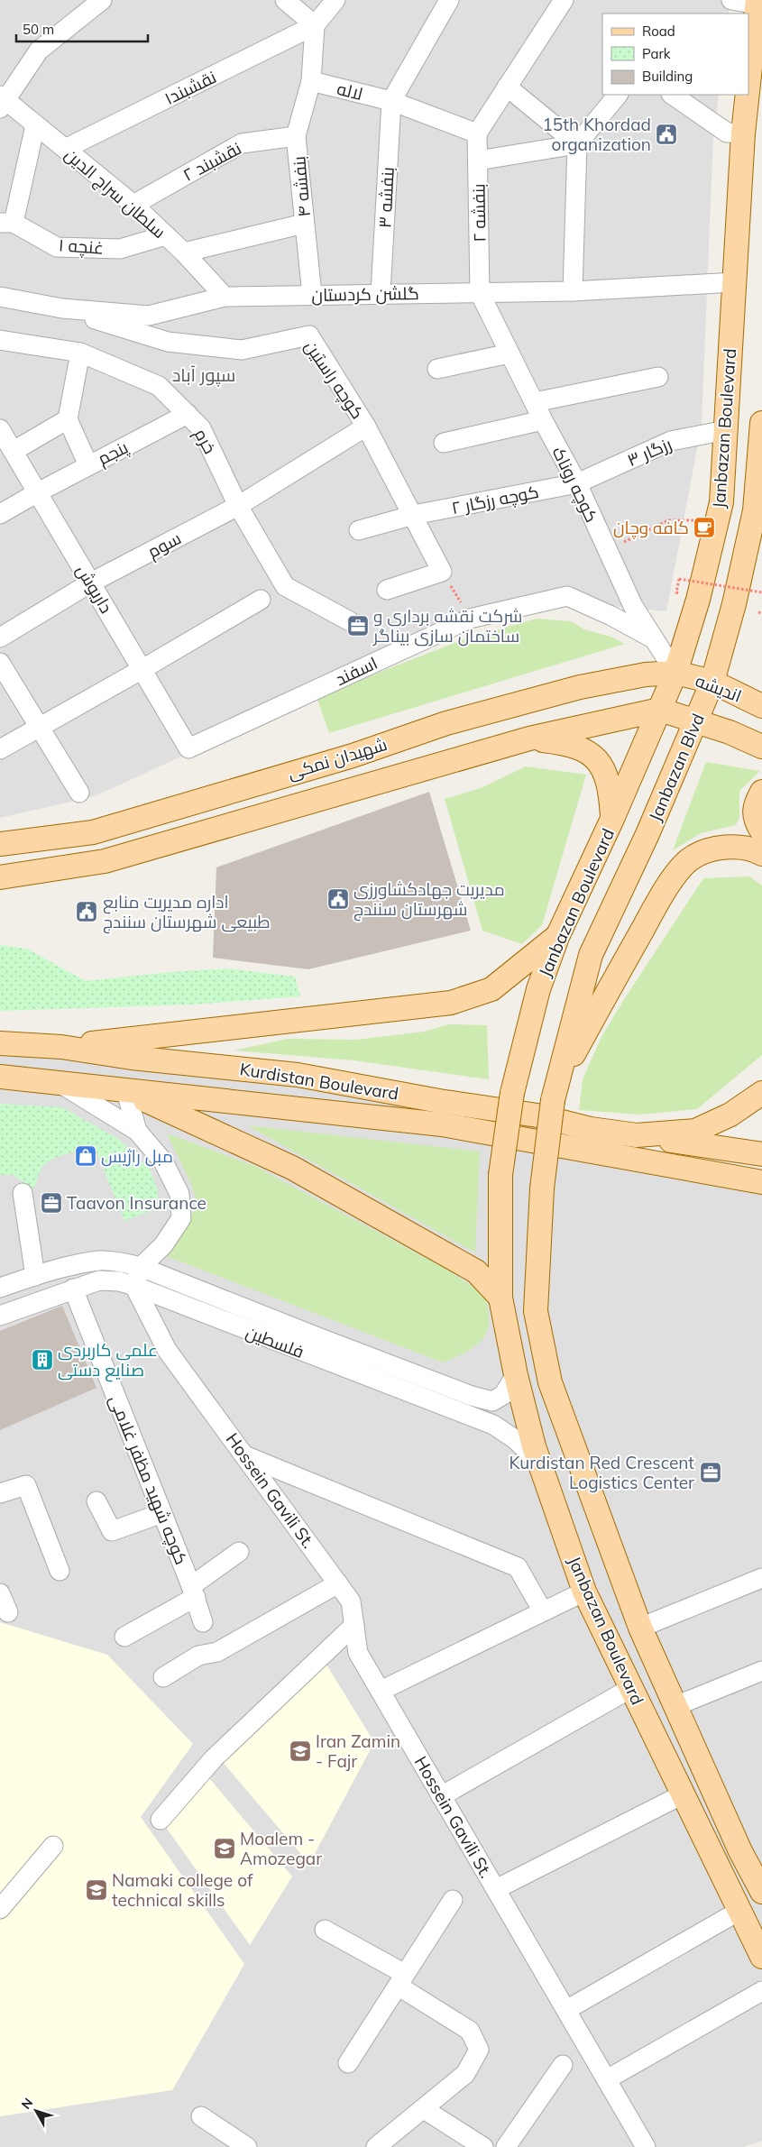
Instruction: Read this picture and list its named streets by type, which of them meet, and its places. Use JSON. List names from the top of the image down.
{
  "streets": {
    "main road": [
      "Janbazan Boulevard",
      "اندیشه",
      "شهیدان نمکی",
      "Janbazan Blvd",
      "Kurdistan Boulevard"
    ],
    "street": [
      "نقشبند۱",
      "لاله",
      "نقشبند ۲",
      "بنفشه ۴",
      "سلطان سراج الدین",
      "بنفشه ۳",
      "بنفشه ۲",
      "غنچه ۱",
      "گلشن کردستان",
      "کوچه راستین",
      "خرم",
      "رزگار ۳",
      "پنجم",
      "کوچه روناک",
      "کوچه رزگار ۲",
      "سوم",
      "داریوش",
      "اسفند",
      "فلسطین",
      "کوچه شهید مظفر غلامی",
      "Hossein Gavili St."
    ]
  },
  "crossings": [
    ["نقشبند۱", "سلطان سراج الدین"],
    ["لاله", "بنفشه ۴"],
    ["لاله", "بنفشه ۳"],
    ["لاله", "بنفشه ۲"],
    ["نقشبند ۲", "بنفشه ۴"],
    ["نقشبند ۲", "سلطان سراج الدین"],
    ["بنفشه ۴", "گلشن کردستان"],
    ["سلطان سراج الدین", "غنچه ۱"],
    ["سلطان سراج الدین", "گلشن کردستان"],
    ["بنفشه ۳", "گلشن کردستان"],
    ["بنفشه ۲", "گلشن کردستان"],
    ["بنفشه ۲", "کوچه روناک"],
    ["گلشن کردستان", "کوچه راستین"],
    ["گلشن کردستان", "Janbazan Boulevard"],
    ["گلشن کردستان", "کوچه روناک"],
    ["کوچه راستین", "کوچه رزگار ۲"],
    ["کوچه راستین", "سوم"],
    ["Janbazan Boulevard", "رزگار ۳"],
    ["Janbazan Boulevard", "کوچه روناک"],
    ["Janbazan Boulevard", "اندیشه"],
    ["Janbazan Boulevard", "شهیدان نمکی"],
    ["Janbazan Boulevard", "Janbazan Blvd"],
    ["Janbazan Boulevard", "فلسطین"],
    ["خرم", "پنجم"],
    ["خرم", "سوم"],
    ["رزگار ۳", "کوچه روناک"],
    ["رزگار ۳", "کوچه رزگار ۲"],
    ["پنجم", "داریوش"],
    ["کوچه روناک", "کوچه رزگار ۲"],
    ["کوچه روناک", "اسفند"],
    ["کوچه روناک", "اندیشه"],
    ["کوچه روناک", "شهیدان نمکی"],
    ["سوم", "داریوش"],
    ["داریوش", "اسفند"],
    ["اندیشه", "شهیدان نمکی"],
    ["اندیشه", "Janbazan Blvd"],
    ["فلسطین", "کوچه شهید مظفر غلامی"],
    ["فلسطین", "Hossein Gavili St."]
  ],
  "districts": ["سپور آباد"],
  "places": {
    "public building": ["15th Khordad organization", "مدیریت جهادکشاورزی شهرستان سنندج", "اداره مدیریت منابع طبیعی شهرستان سنندج"],
    "cafe": ["کافه وچان"],
    "office": ["شرکت نقشه برداری و ساختمان سازی بیناگر", "Taavon Insurance", "Kurdistan Red Crescent Logistics Center"],
    "shop": ["مبل راژیس"],
    "building": ["علمی کاربردی صنایع دستی"],
    "school or university": ["Iran Zamin - Fajr", "Moalem - Amozegar", "Namaki college of technical skills"]
  },
  "legend": ["Road", "Park", "Building"],
  "scale_bar": "50 m",
  "north": "top left"
}
